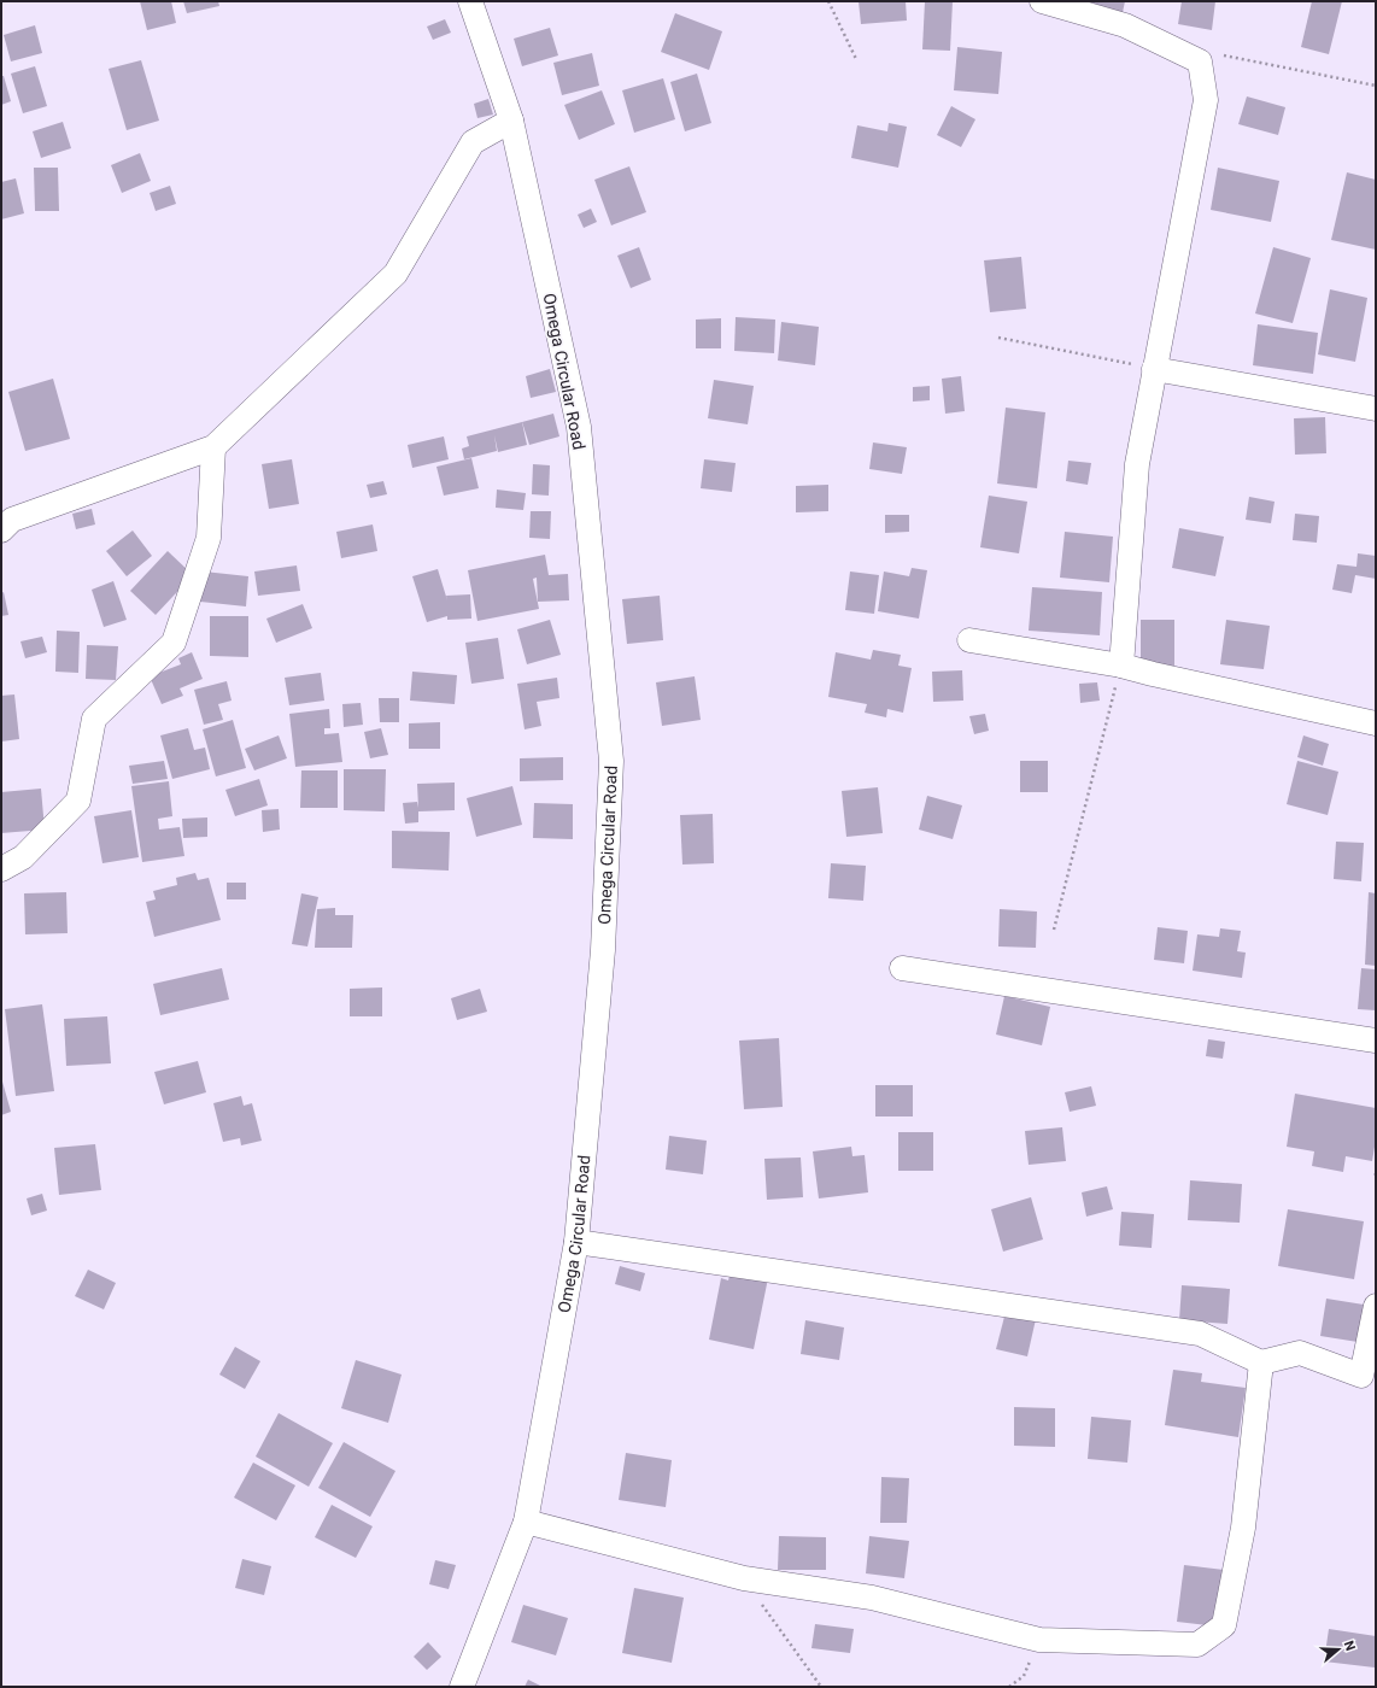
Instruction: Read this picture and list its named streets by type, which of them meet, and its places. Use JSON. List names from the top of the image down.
{
  "streets": {
    "street": ["Omega Circular Road"]
  },
  "north": "right"
}
